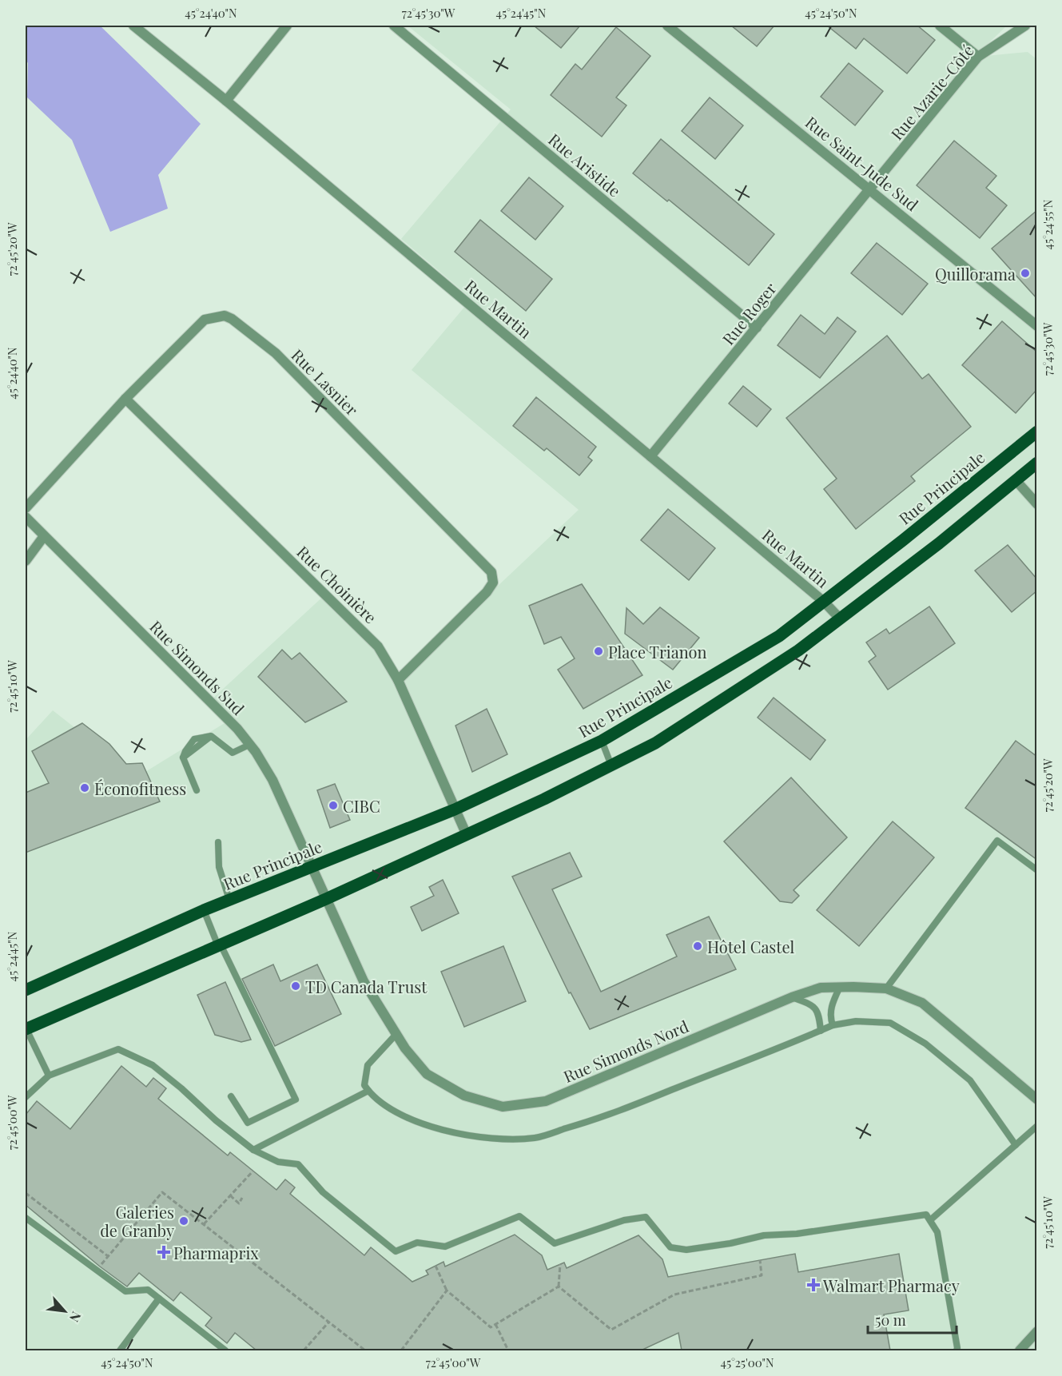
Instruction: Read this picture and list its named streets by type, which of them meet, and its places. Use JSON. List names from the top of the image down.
{
  "streets": {
    "main road": ["Rue Principale"],
    "street": [
      "Rue Azarie-Côté",
      "Rue Saint-Jude Sud",
      "Rue Aristide",
      "Rue Martin",
      "Rue Roger",
      "Rue Lasnier",
      "Rue Choinière",
      "Rue Simonds Sud",
      "Rue Simonds Nord"
    ]
  },
  "crossings": [
    ["Rue Azarie-Côté", "Rue Saint-Jude Sud"],
    ["Rue Azarie-Côté", "Rue Roger"],
    ["Rue Saint-Jude Sud", "Rue Roger"],
    ["Rue Aristide", "Rue Roger"],
    ["Rue Martin", "Rue Roger"],
    ["Rue Martin", "Rue Principale"],
    ["Rue Lasnier", "Rue Choinière"],
    ["Rue Principale", "Rue Choinière"],
    ["Rue Principale", "Rue Simonds Sud"],
    ["Rue Principale", "Rue Simonds Nord"],
    ["Rue Simonds Sud", "Rue Simonds Nord"]
  ],
  "places": {
    "other": [
      "Quillorama",
      "Place Trianon",
      "Éconofitness",
      "CIBC",
      "Hôtel Castel",
      "TD Canada Trust",
      "Galeries de Granby"
    ],
    "health": ["Pharmaprix", "Walmart Pharmacy"]
  },
  "scale_bar": "50 m",
  "north": "bottom right",
  "coordinates": [
    "45°24'40\"N",
    "72°45'30\"W",
    "45°24'45\"N",
    "45°24'50\"N",
    "45°24'55\"N",
    "72°45'20\"W",
    "72°45'10\"W",
    "72°45'00\"W",
    "45°25'00\"N"
  ]
}
